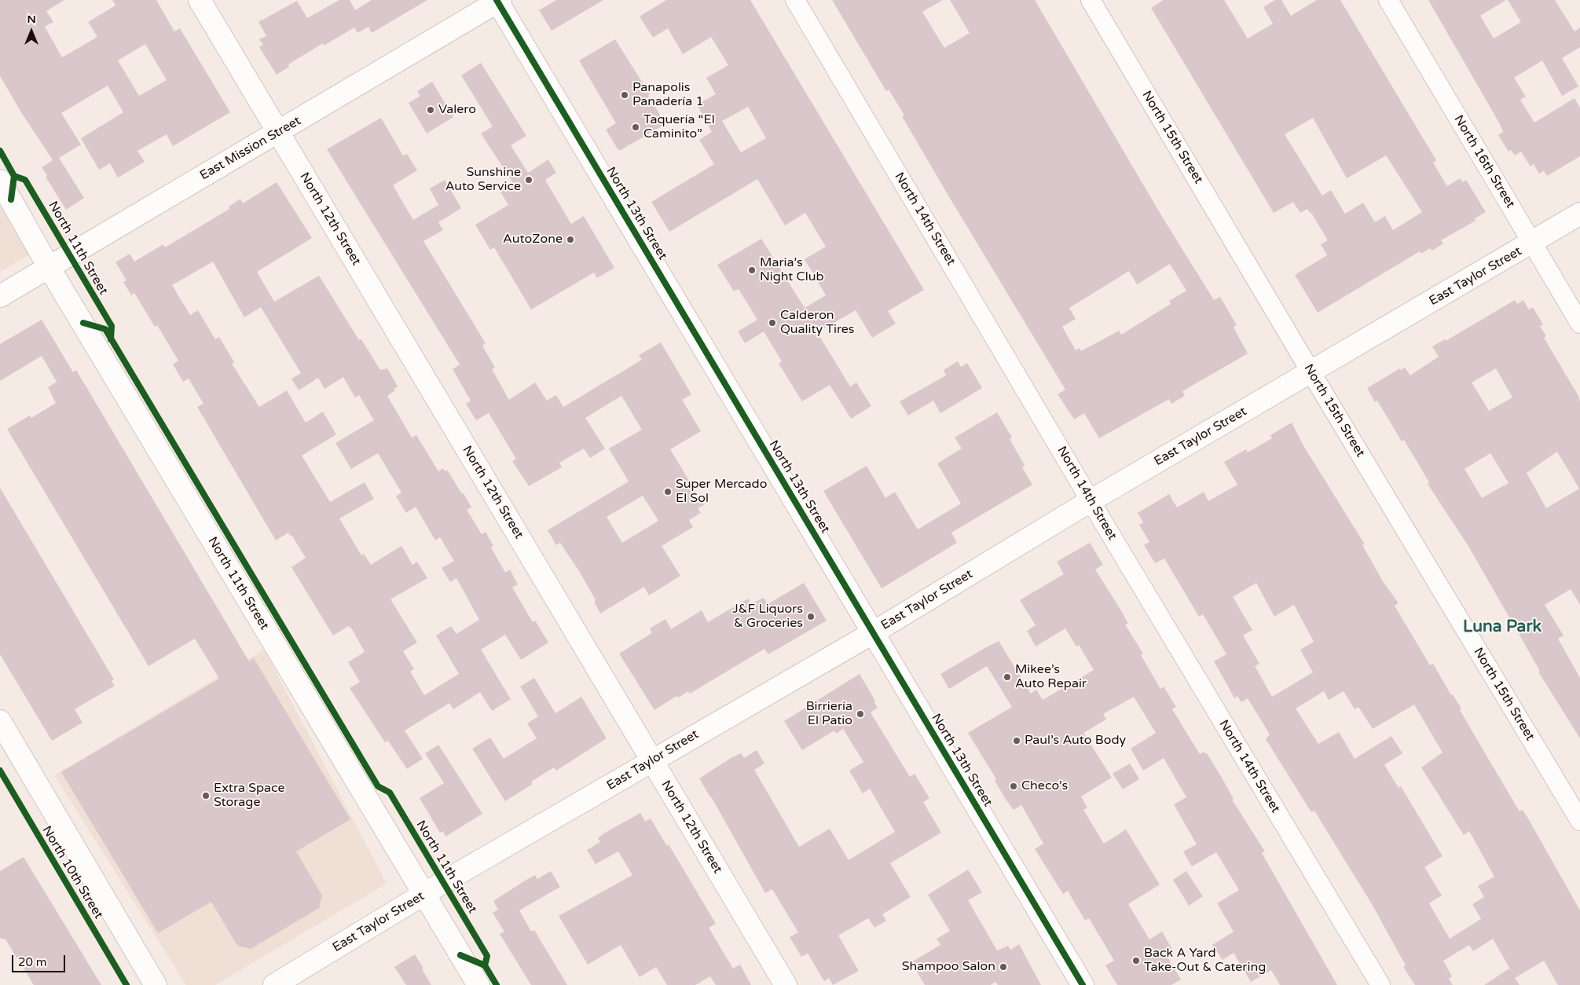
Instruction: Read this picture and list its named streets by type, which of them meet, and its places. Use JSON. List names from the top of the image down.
{
  "streets": {
    "main road": [
      "East Mission Street",
      "North 13th Street",
      "North 12th Street",
      "North 11th Street",
      "East Taylor Street",
      "North 10th Street"
    ],
    "street": ["North 15th Street", "North 16th Street", "North 14th Street"]
  },
  "crossings": [
    ["North 15th Street", "East Taylor Street"],
    ["East Mission Street", "North 13th Street"],
    ["East Mission Street", "North 12th Street"],
    ["East Mission Street", "North 11th Street"],
    ["North 16th Street", "East Taylor Street"],
    ["North 13th Street", "East Taylor Street"],
    ["North 12th Street", "East Taylor Street"],
    ["North 14th Street", "East Taylor Street"],
    ["North 11th Street", "East Taylor Street"]
  ],
  "districts": ["Luna Park"],
  "places": [
    "Panapolis Panadería 1",
    "Valero",
    "Taquería “El Caminito”",
    "Sunshine Auto Service",
    "AutoZone",
    "Maria’s Night Club",
    "Calderon Quality Tires",
    "Super Mercado El Sol",
    "J&F Liquors & Groceries",
    "Mikee’s Auto Repair",
    "Birriería El Patio",
    "Paul’s Auto Body",
    "Checo’s",
    "Extra Space Storage",
    "Back A Yard Take-Out & Catering",
    "Shampoo Salon"
  ],
  "scale_bar": "20 m",
  "north": "top"
}
